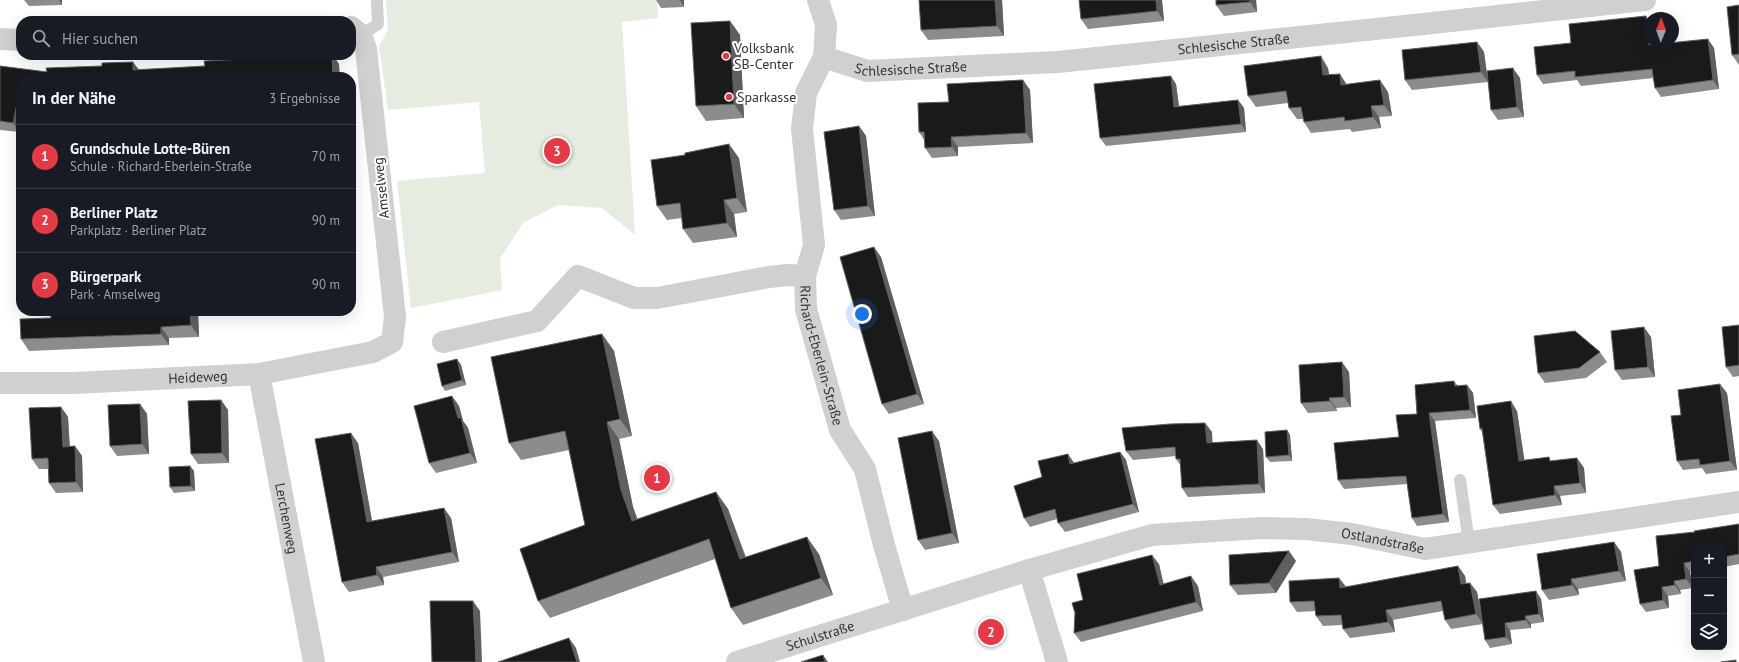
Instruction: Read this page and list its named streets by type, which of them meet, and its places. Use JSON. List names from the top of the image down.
{
  "streets": {
    "street": [
      "Schlesische Straße",
      "Amselweg",
      "Richard-Eberlein-Straße",
      "Heideweg",
      "Lerchenweg",
      "Ostlandstraße",
      "Schulstraße"
    ]
  },
  "crossings": [
    ["Schlesische Straße", "Richard-Eberlein-Straße"],
    ["Amselweg", "Heideweg"],
    ["Richard-Eberlein-Straße", "Ostlandstraße"],
    ["Richard-Eberlein-Straße", "Schulstraße"],
    ["Heideweg", "Lerchenweg"],
    ["Ostlandstraße", "Schulstraße"]
  ],
  "places": ["Volksbank SB-Center", "Sparkasse"],
  "north": "top",
  "page": {
    "search": "Hier suchen",
    "heading": ["In der Nähe", "3 Ergebnisse"],
    "list": [
      {
        "mark": "1",
        "name": "Grundschule Lotte-Büren",
        "note": "Schule · Richard-Eberlein-Straße",
        "value": "70 m"
      },
      {
        "mark": "2",
        "name": "Berliner Platz",
        "note": "Parkplatz · Berliner Platz",
        "value": "90 m"
      },
      {
        "mark": "3",
        "name": "Bürgerpark",
        "note": "Park · Amselweg",
        "value": "90 m"
      }
    ],
    "pins": ["3", "1", "2"],
    "map_buttons": ["+", "−"]
  }
}
